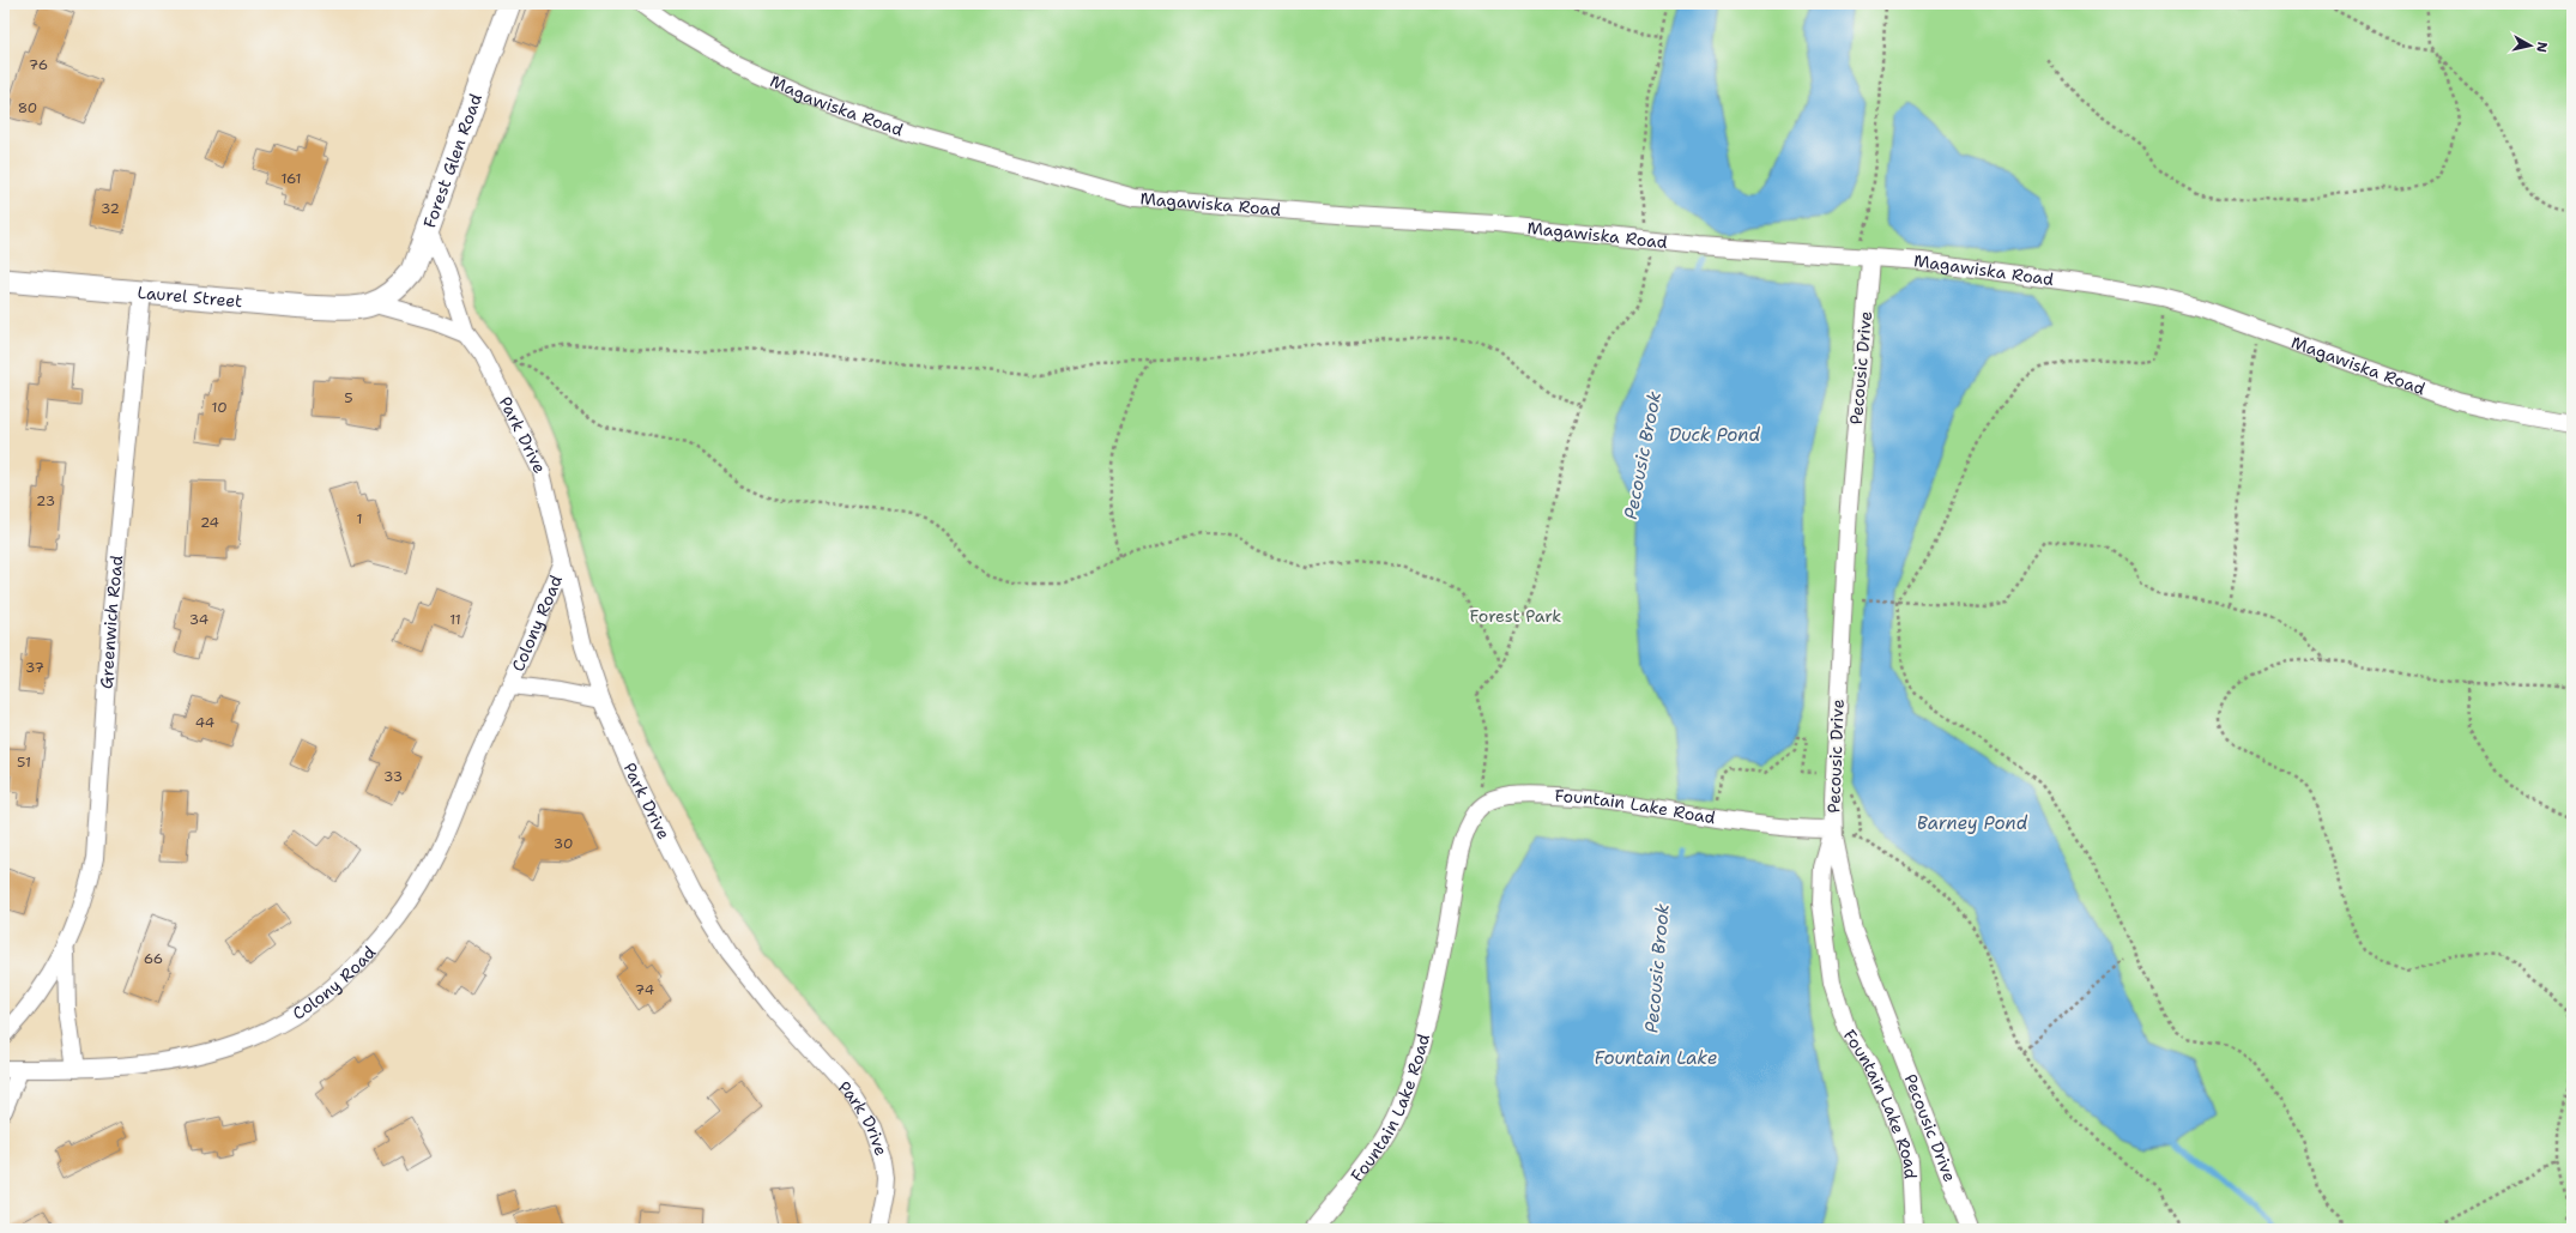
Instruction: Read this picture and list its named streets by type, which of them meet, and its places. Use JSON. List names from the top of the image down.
{
  "streets": {
    "street": [
      "Magawiska Road",
      "Forest Glen Road",
      "Laurel Street",
      "Pecousic Drive",
      "Park Drive",
      "Greenwich Road",
      "Colony Road",
      "Fountain Lake Road"
    ]
  },
  "crossings": [
    ["Magawiska Road", "Pecousic Drive"],
    ["Forest Glen Road", "Laurel Street"],
    ["Forest Glen Road", "Park Drive"],
    ["Laurel Street", "Greenwich Road"],
    ["Pecousic Drive", "Fountain Lake Road"],
    ["Park Drive", "Colony Road"],
    ["Greenwich Road", "Colony Road"]
  ],
  "water": [
    "Duck Pond",
    "Pecousic Brook",
    "Barney Pond",
    "Fountain Lake"
  ],
  "parks": ["Forest Park"],
  "house_numbers": [
    "76",
    "80",
    "161",
    "32",
    "5",
    "10",
    "23",
    "1",
    "24",
    "34",
    "11",
    "37",
    "44",
    "51",
    "33",
    "30",
    "66",
    "74"
  ],
  "north": "right"
}
